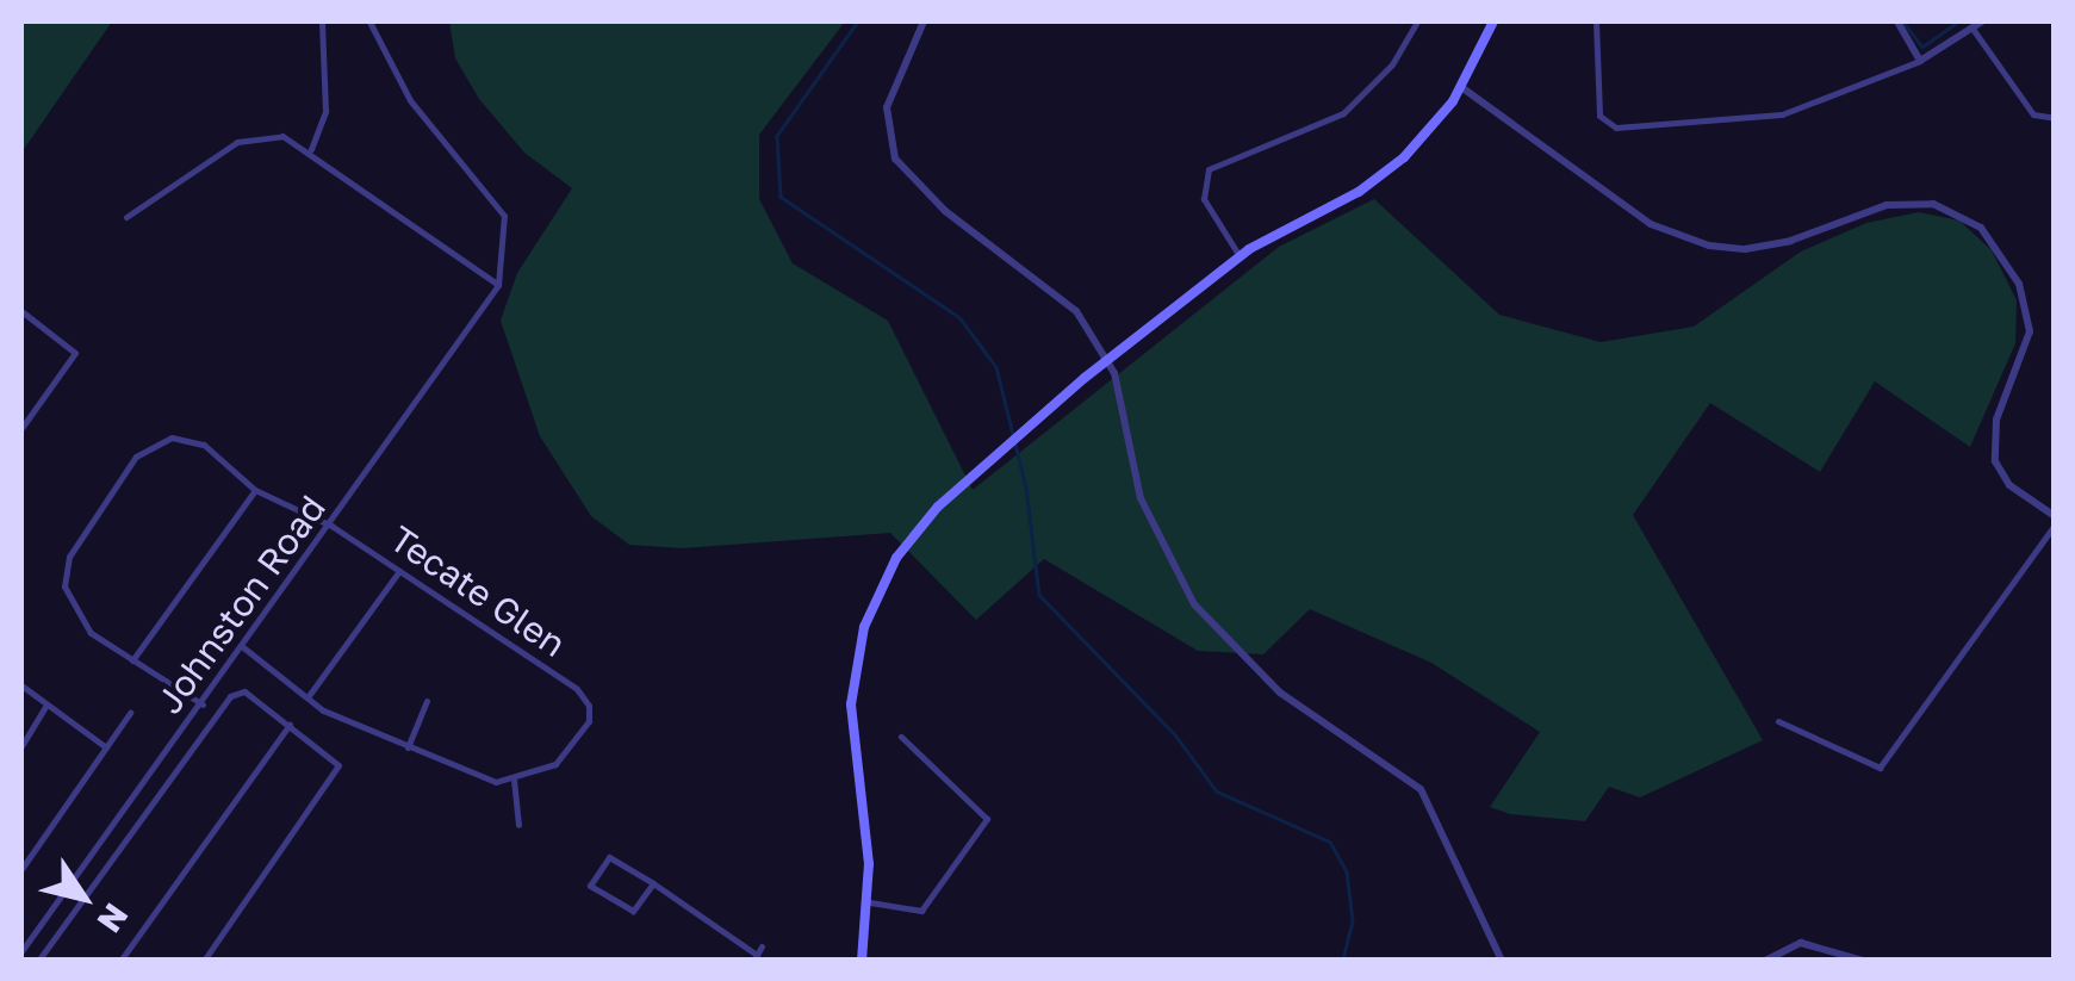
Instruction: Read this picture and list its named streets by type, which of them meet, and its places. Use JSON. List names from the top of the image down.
{
  "streets": {
    "street": ["Tecate Glen", "Johnston Road"]
  },
  "crossings": [
    ["Tecate Glen", "Johnston Road"]
  ],
  "north": "bottom right"
}
